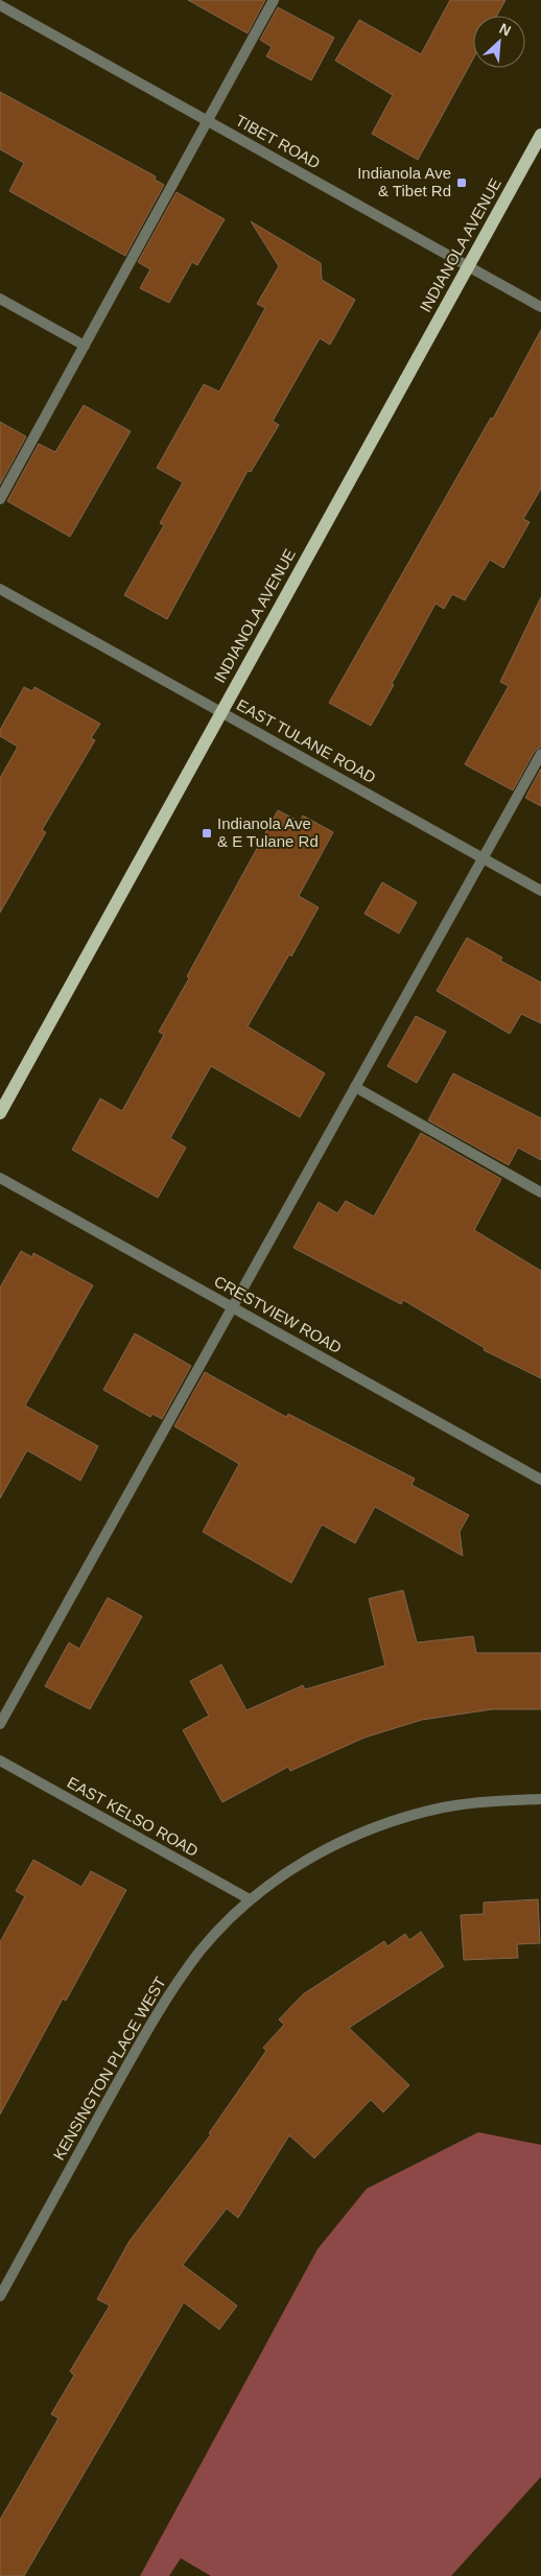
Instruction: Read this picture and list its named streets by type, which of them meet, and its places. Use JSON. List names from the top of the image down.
{
  "streets": {
    "main road": ["INDIANOLA AVENUE"],
    "street": [
      "TIBET ROAD",
      "EAST TULANE ROAD",
      "CRESTVIEW ROAD",
      "EAST KELSO ROAD",
      "KENSINGTON PLACE WEST"
    ]
  },
  "crossings": [
    ["TIBET ROAD", "INDIANOLA AVENUE"],
    ["INDIANOLA AVENUE", "EAST TULANE ROAD"],
    ["EAST KELSO ROAD", "KENSINGTON PLACE WEST"]
  ],
  "places": {
    "transit": ["Indianola Ave & Tibet Rd", "Indianola Ave & E Tulane Rd"]
  },
  "north": "top right"
}
